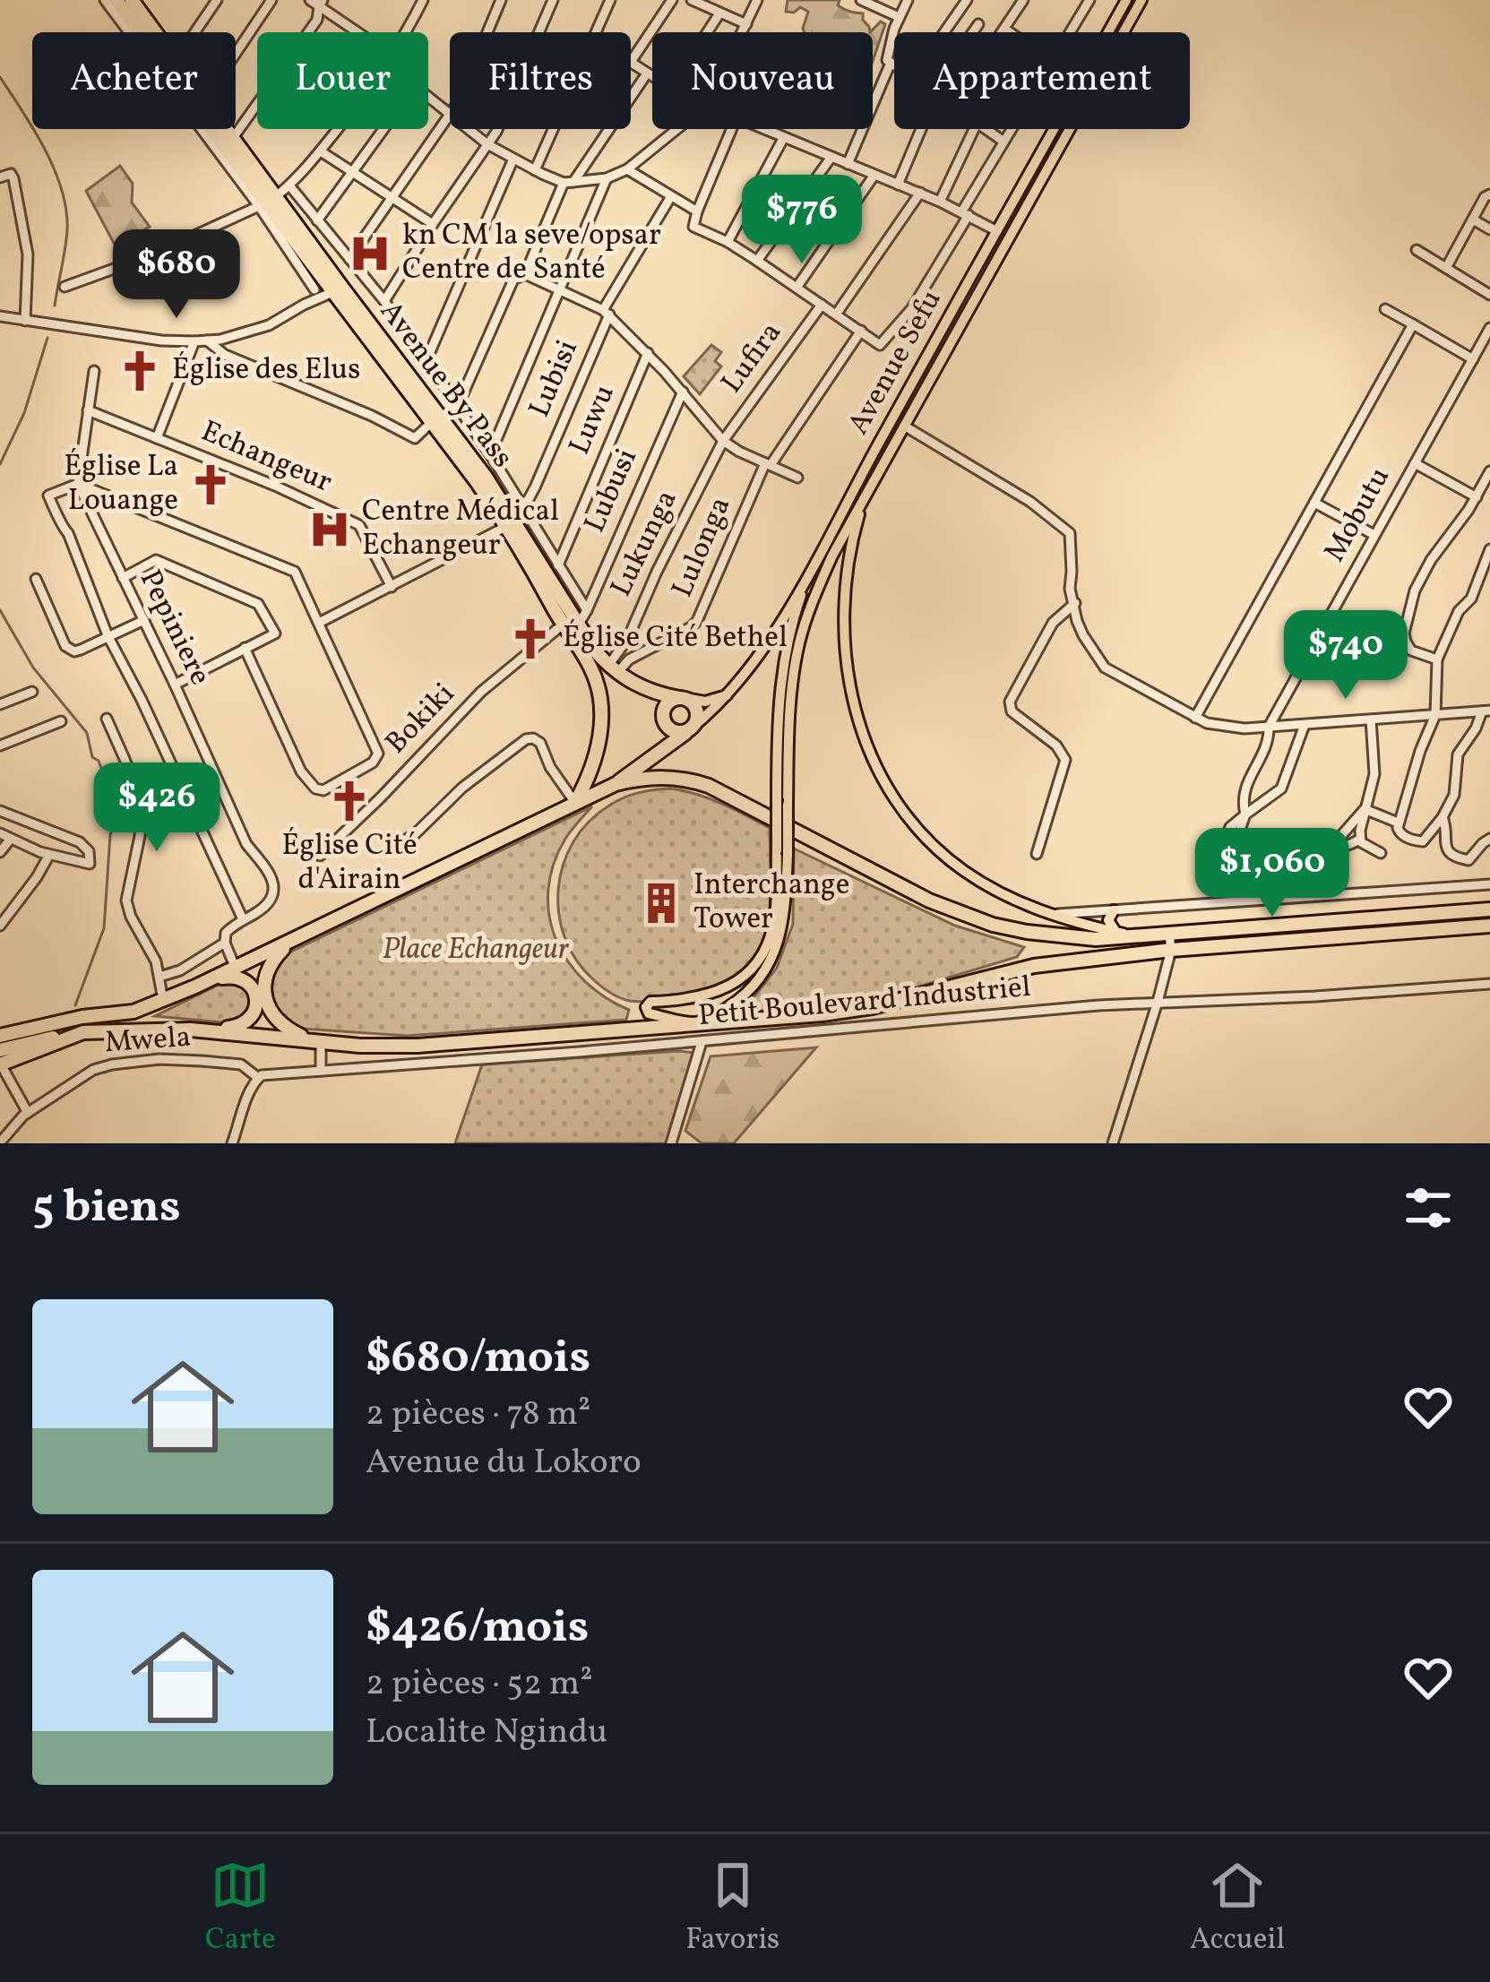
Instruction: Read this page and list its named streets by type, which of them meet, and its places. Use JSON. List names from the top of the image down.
{
  "streets": {
    "highway": ["Avenue By Pass"],
    "main road": ["Avenue Sefu"],
    "street": [
      "Lufira",
      "Lubisi",
      "Luwu",
      "Echangeur",
      "Lubusi",
      "Mobutu",
      "Lukunga",
      "Lulonga",
      "Pepiniere",
      "Bokiki",
      "Petit Boulevard Industriel",
      "Mwela"
    ]
  },
  "crossings": [
    ["Lufira", "Lukunga"],
    ["Lubisi", "Avenue By Pass"],
    ["Avenue By Pass", "Lubusi"],
    ["Avenue By Pass", "Lukunga"],
    ["Avenue By Pass", "Lulonga"],
    ["Avenue By Pass", "Bokiki"],
    ["Lukunga", "Lulonga"],
    ["Petit Boulevard Industriel", "Mwela"]
  ],
  "parks": ["Place Echangeur"],
  "places": {
    "hospital": ["kn CM la seve/opsar Centre de Santé", "Centre Médical Echangeur"],
    "church": [
      "Église des Elus",
      "Église La Louange",
      "Église Cité Bethel",
      "Église Cité d'Airain"
    ],
    "building": ["Interchange Tower"]
  },
  "page": {
    "chip": [
      "Acheter",
      "Louer",
      "Filtres",
      "Nouveau",
      "Appartement"
    ],
    "price": [
      "$776",
      "$680",
      "$740",
      "$426",
      "$1,060"
    ],
    "heading": "5 biens",
    "list": [
      {
        "name": "$680/mois",
        "note": "2 pièces · 78 m² · Avenue du Lokoro"
      },
      {
        "name": "$426/mois",
        "note": "2 pièces · 52 m² · Localite Ngindu"
      }
    ],
    "tabs": ["Carte", "Favoris", "Accueil"]
  }
}
